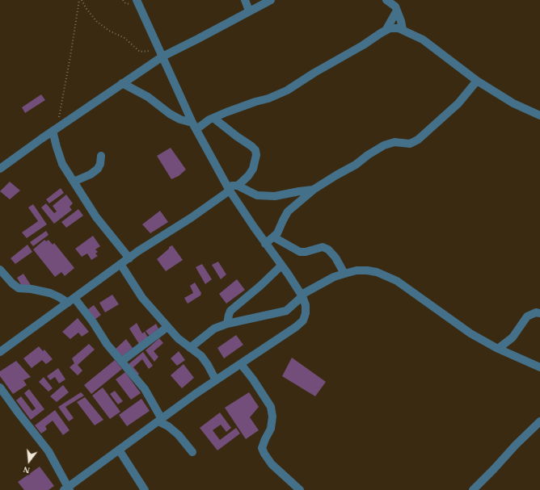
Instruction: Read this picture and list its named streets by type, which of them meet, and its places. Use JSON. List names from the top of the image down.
{
  "north": "bottom"
}
